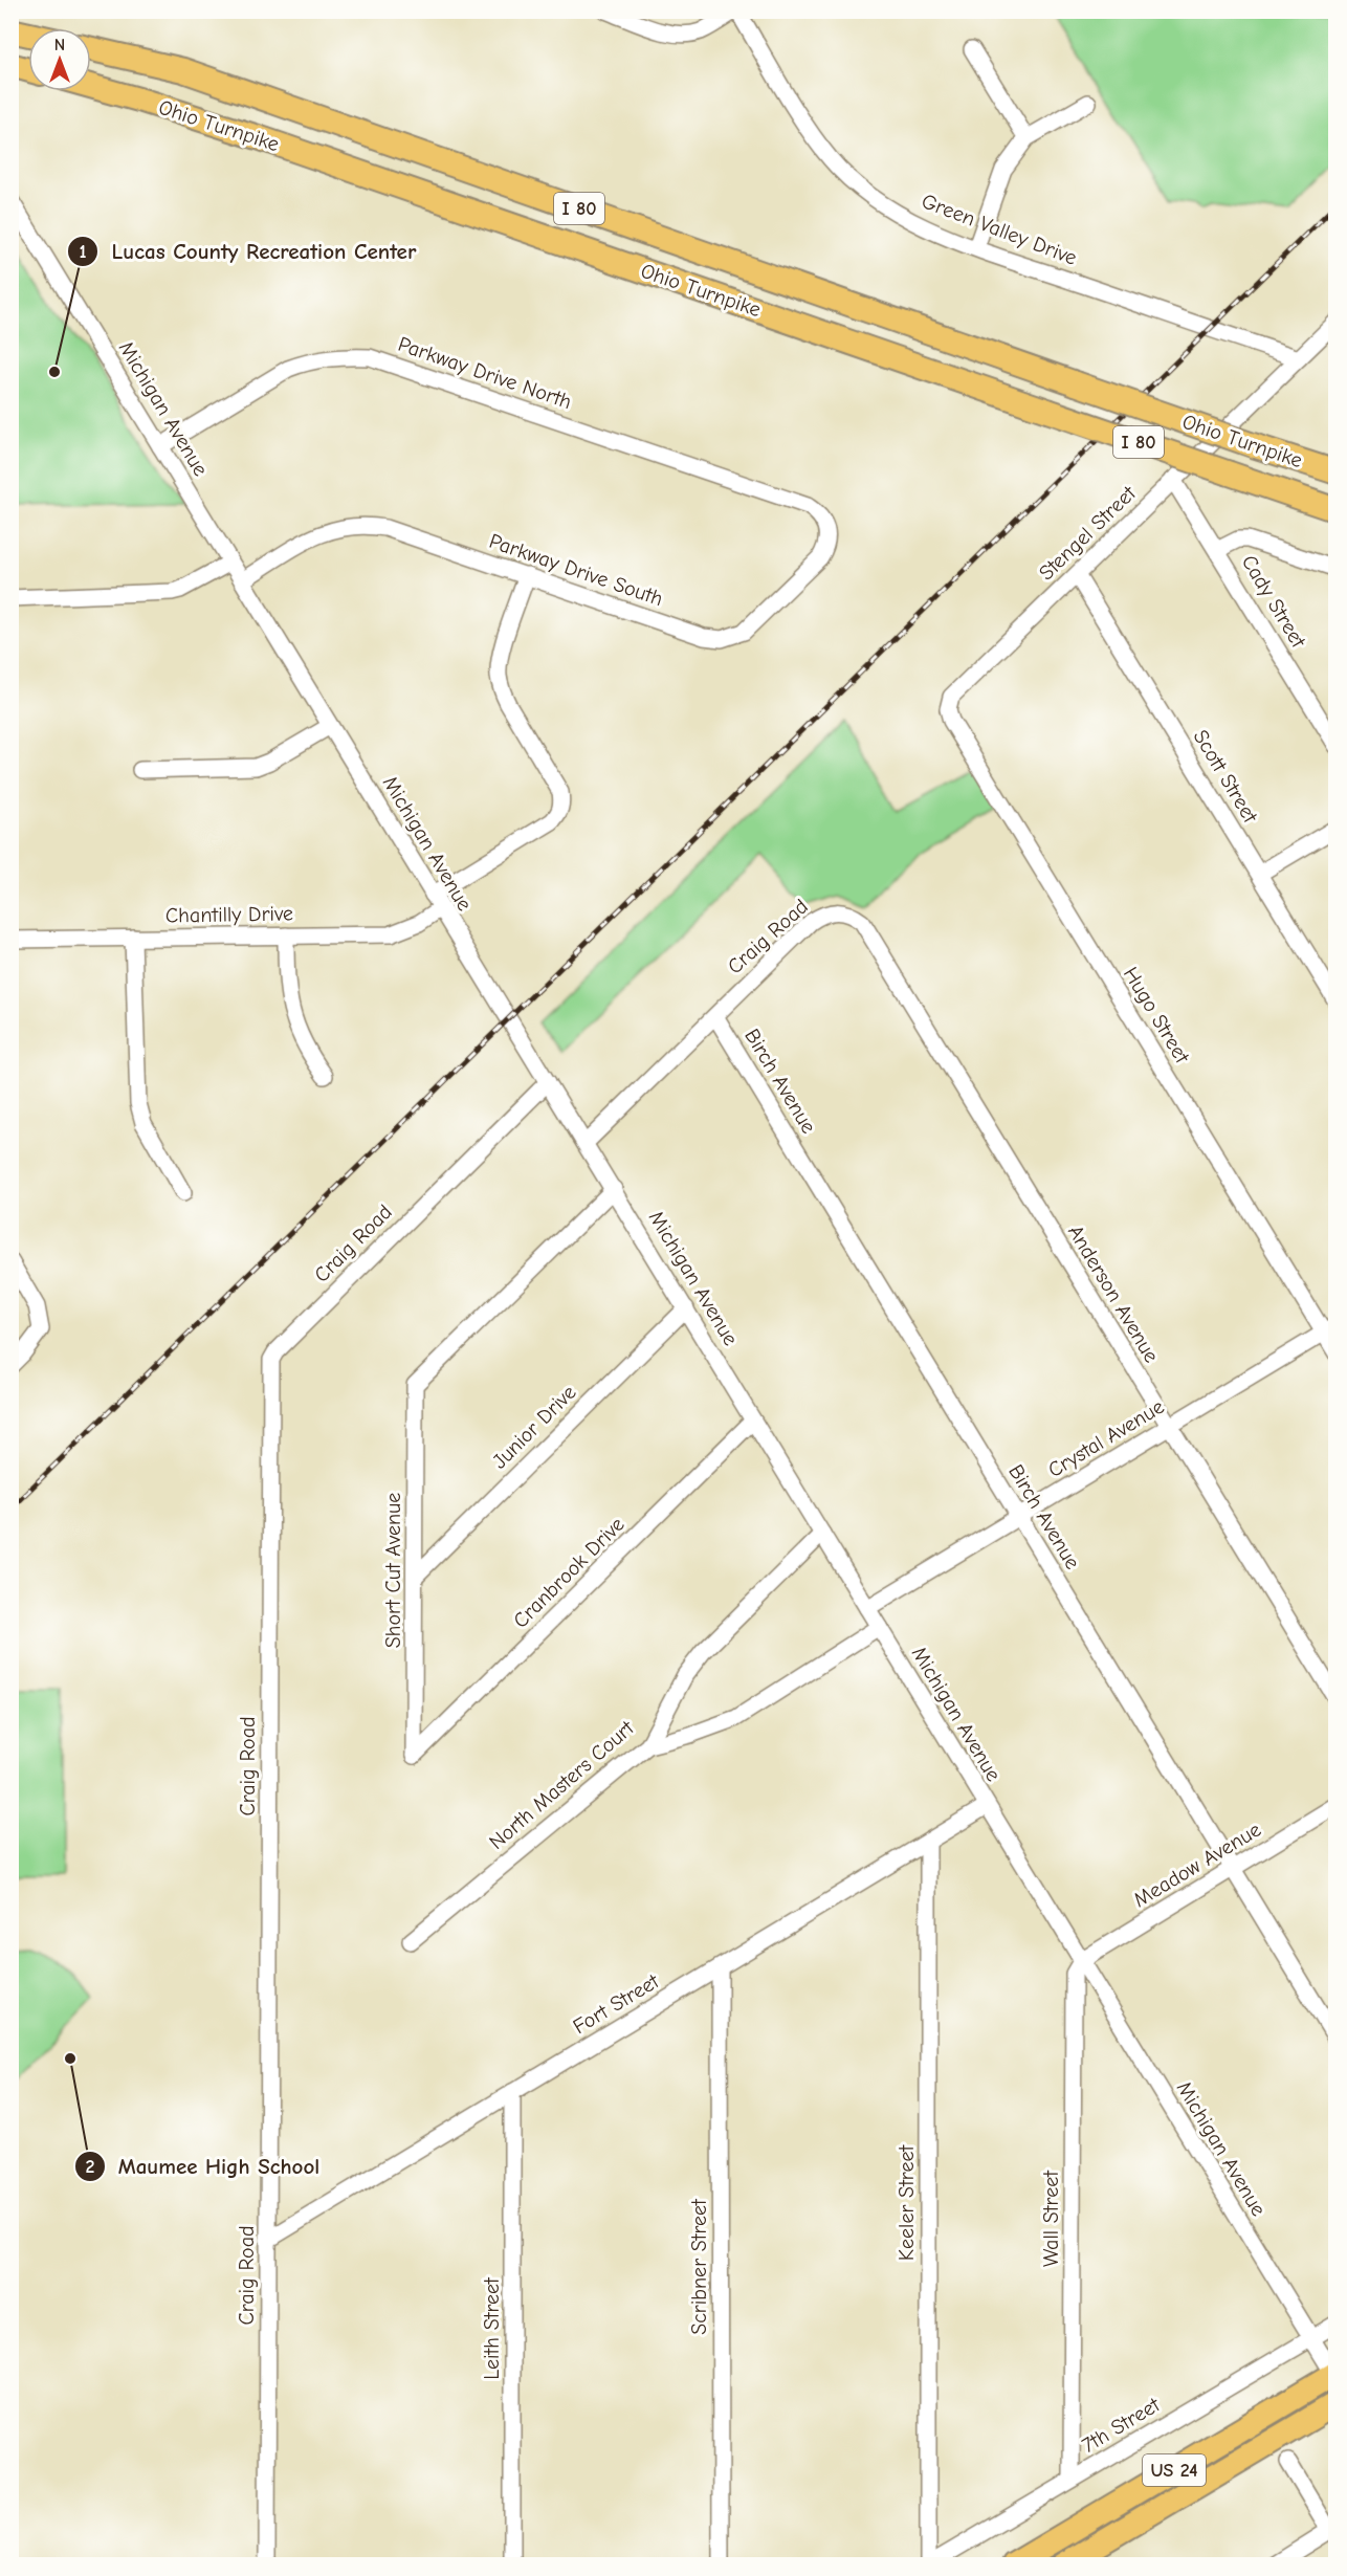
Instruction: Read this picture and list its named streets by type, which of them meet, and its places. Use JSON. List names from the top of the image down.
{
  "streets": {
    "highway": ["Ohio Turnpike", "I 80", "US 24"],
    "street": [
      "Green Valley Drive",
      "Parkway Drive North",
      "Michigan Avenue",
      "Stengel Street",
      "Parkway Drive South",
      "Cady Street",
      "Scott Street",
      "Chantilly Drive",
      "Craig Road",
      "Hugo Street",
      "Birch Avenue",
      "Anderson Avenue",
      "Junior Drive",
      "Crystal Avenue",
      "Short Cut Avenue",
      "Cranbrook Drive",
      "North Masters Court",
      "Meadow Avenue",
      "Fort Street",
      "Keeler Street",
      "Wall Street",
      "Scribner Street",
      "Leith Street",
      "7th Street"
    ]
  },
  "crossings": [
    ["Green Valley Drive", "Stengel Street"],
    ["Parkway Drive North", "Michigan Avenue"],
    ["Parkway Drive North", "Parkway Drive South"],
    ["Michigan Avenue", "Parkway Drive South"],
    ["Michigan Avenue", "Chantilly Drive"],
    ["Michigan Avenue", "Craig Road"],
    ["Michigan Avenue", "Junior Drive"],
    ["Michigan Avenue", "Crystal Avenue"],
    ["Michigan Avenue", "Short Cut Avenue"],
    ["Michigan Avenue", "Cranbrook Drive"],
    ["Michigan Avenue", "North Masters Court"],
    ["Michigan Avenue", "Meadow Avenue"],
    ["Michigan Avenue", "Fort Street"],
    ["Michigan Avenue", "Wall Street"],
    ["Michigan Avenue", "7th Street"],
    ["Michigan Avenue", "US 24"],
    ["Stengel Street", "Cady Street"],
    ["Stengel Street", "Scott Street"],
    ["Stengel Street", "Hugo Street"],
    ["Parkway Drive South", "Chantilly Drive"],
    ["Craig Road", "Birch Avenue"],
    ["Craig Road", "Anderson Avenue"],
    ["Craig Road", "Fort Street"],
    ["Hugo Street", "Crystal Avenue"],
    ["Birch Avenue", "Crystal Avenue"],
    ["Birch Avenue", "Meadow Avenue"],
    ["Anderson Avenue", "Crystal Avenue"],
    ["Junior Drive", "Short Cut Avenue"],
    ["Short Cut Avenue", "Cranbrook Drive"],
    ["Meadow Avenue", "Wall Street"],
    ["Fort Street", "Keeler Street"],
    ["Fort Street", "Scribner Street"],
    ["Fort Street", "Leith Street"],
    ["Keeler Street", "7th Street"],
    ["Wall Street", "7th Street"]
  ],
  "places": ["Lucas County Recreation Center", "Maumee High School"],
  "north": "top"
}
